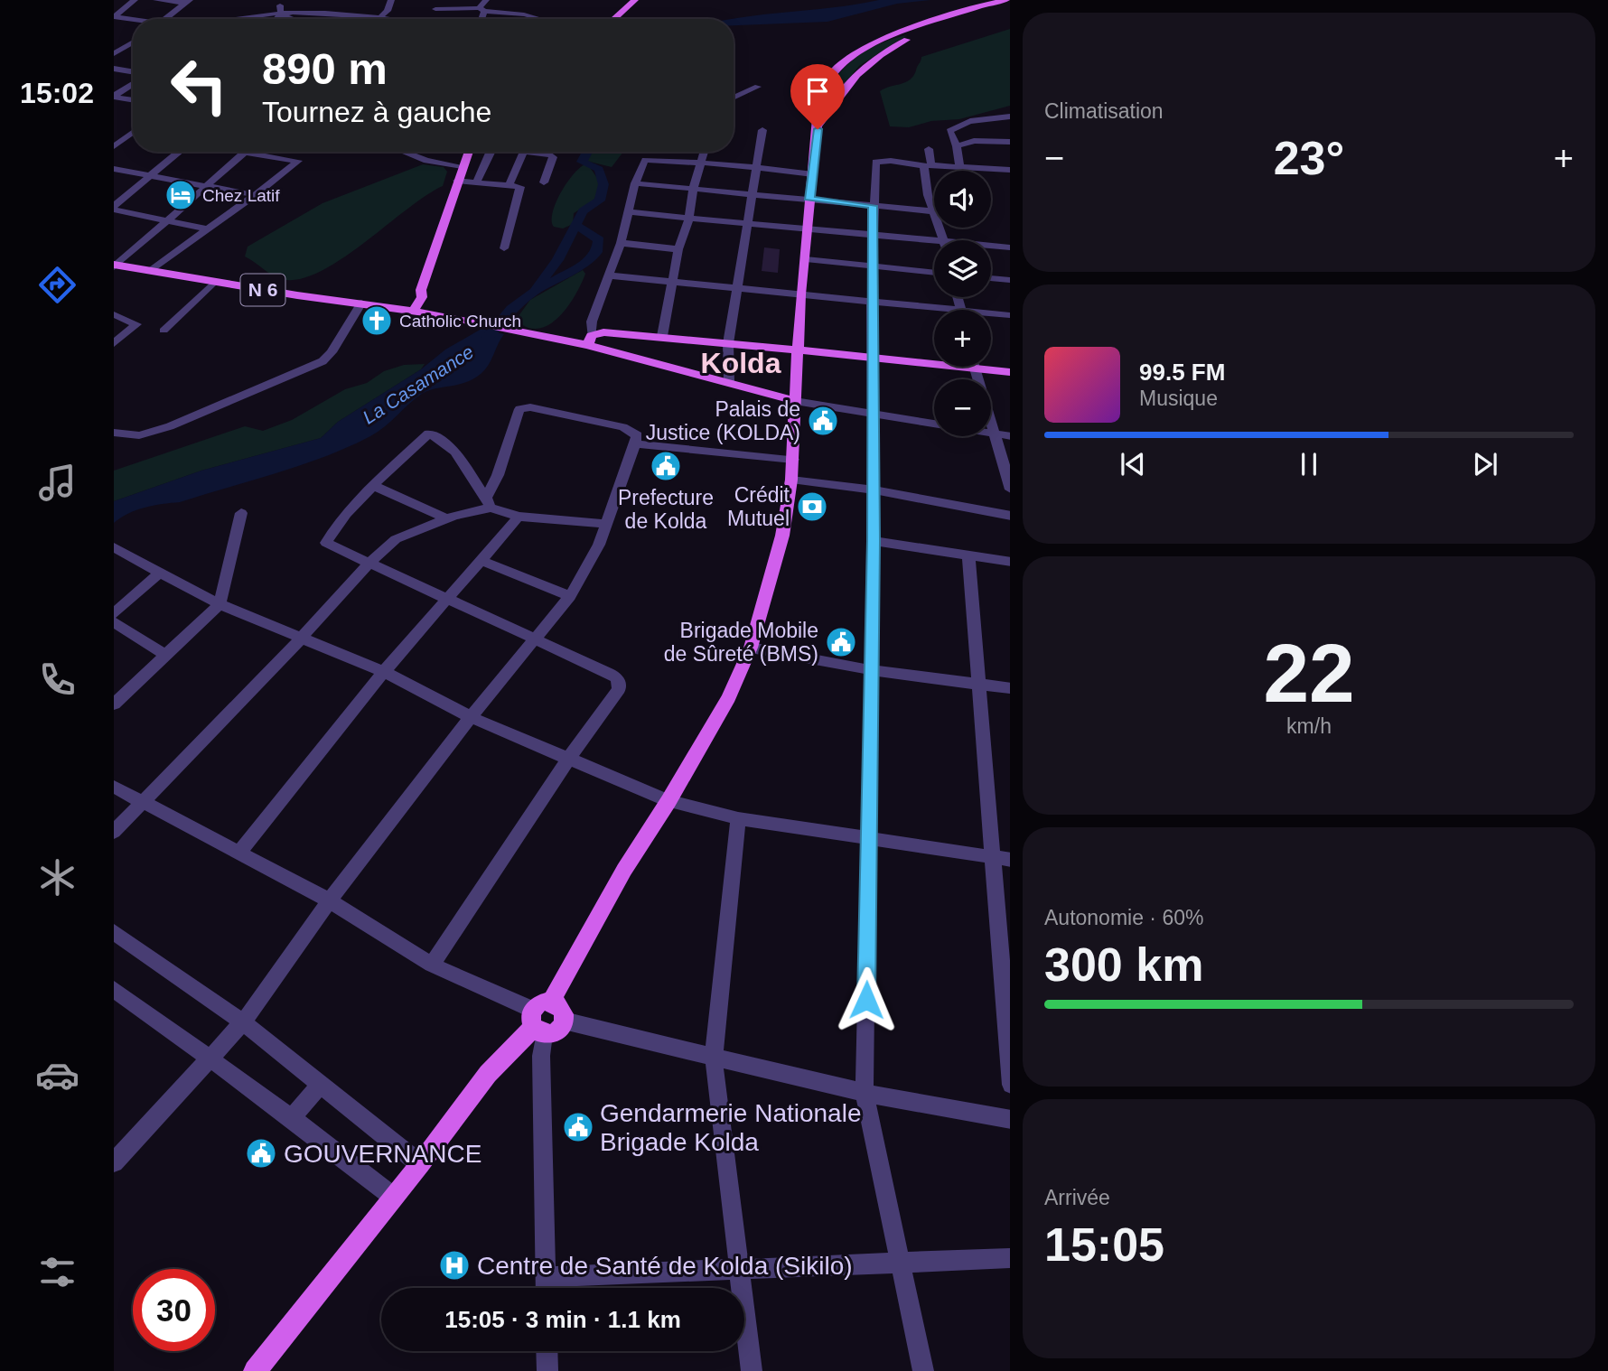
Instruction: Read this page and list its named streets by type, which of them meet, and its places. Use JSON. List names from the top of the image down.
{
  "streets": {
    "main road": ["N 6"]
  },
  "districts": ["Kolda"],
  "water": ["La Casamance"],
  "places": {
    "hotel": ["Chez Latif"],
    "church": ["Catholic Church"],
    "public building": [
      "Palais de Justice (KOLDA)",
      "Prefecture de Kolda",
      "Brigade Mobile de Sûreté (BMS)",
      "Gendarmerie Nationale Brigade Kolda",
      "GOUVERNANCE"
    ],
    "bank": ["Crédit Mutuel"],
    "hospital": ["Centre de Santé de Kolda (Sikilo)"]
  },
  "page": {
    "tabs": "15:02",
    "tile": [
      "Climatisation",
      ["22", "km/h"],
      ["Autonomie · 60%", "300 km"],
      ["Arrivée", "15:05"]
    ],
    "turn": ["890 m", "Tournez à gauche"],
    "heat": ["−", "23°", "+"],
    "map_buttons": ["+", "−"],
    "song": ["99.5 FM", "Musique"],
    "limit": "30",
    "trip": "15:05 · 3 min · 1.1 km"
  }
}
